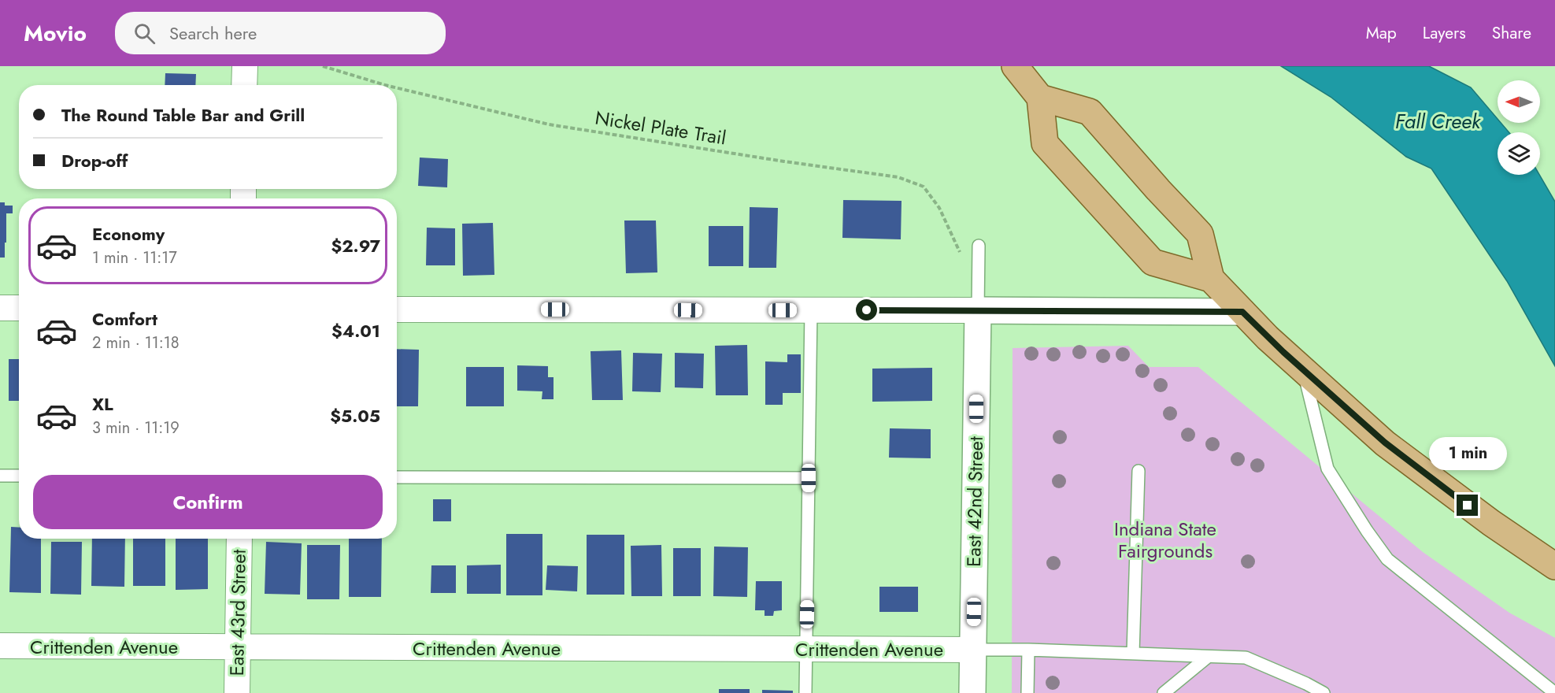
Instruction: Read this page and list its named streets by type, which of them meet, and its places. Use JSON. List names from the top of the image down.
{
  "streets": {
    "street": ["East 42nd Street", "East 43rd Street", "Crittenden Avenue"],
    "path": ["Nickel Plate Trail"]
  },
  "crossings": [
    ["East 42nd Street", "Crittenden Avenue"],
    ["East 43rd Street", "Crittenden Avenue"]
  ],
  "water": ["Fall Creek"],
  "parks": ["Indiana State Fairgrounds"],
  "north": "left",
  "page": {
    "header": "Movio",
    "search": "Search here",
    "nav": ["Map", "Layers", "Share"],
    "banner": ["The Round Table Bar and Grill", "Drop-off"],
    "list": [
      {
        "name": "Economy",
        "note": "1 min · 11:17",
        "value": "$2.97"
      },
      {
        "name": "Comfort",
        "note": "2 min · 11:18",
        "value": "$4.01"
      },
      {
        "name": "XL",
        "note": "3 min · 11:19",
        "value": "$5.05"
      }
    ],
    "bubble": "1 min",
    "buttons": "Confirm"
  }
}
